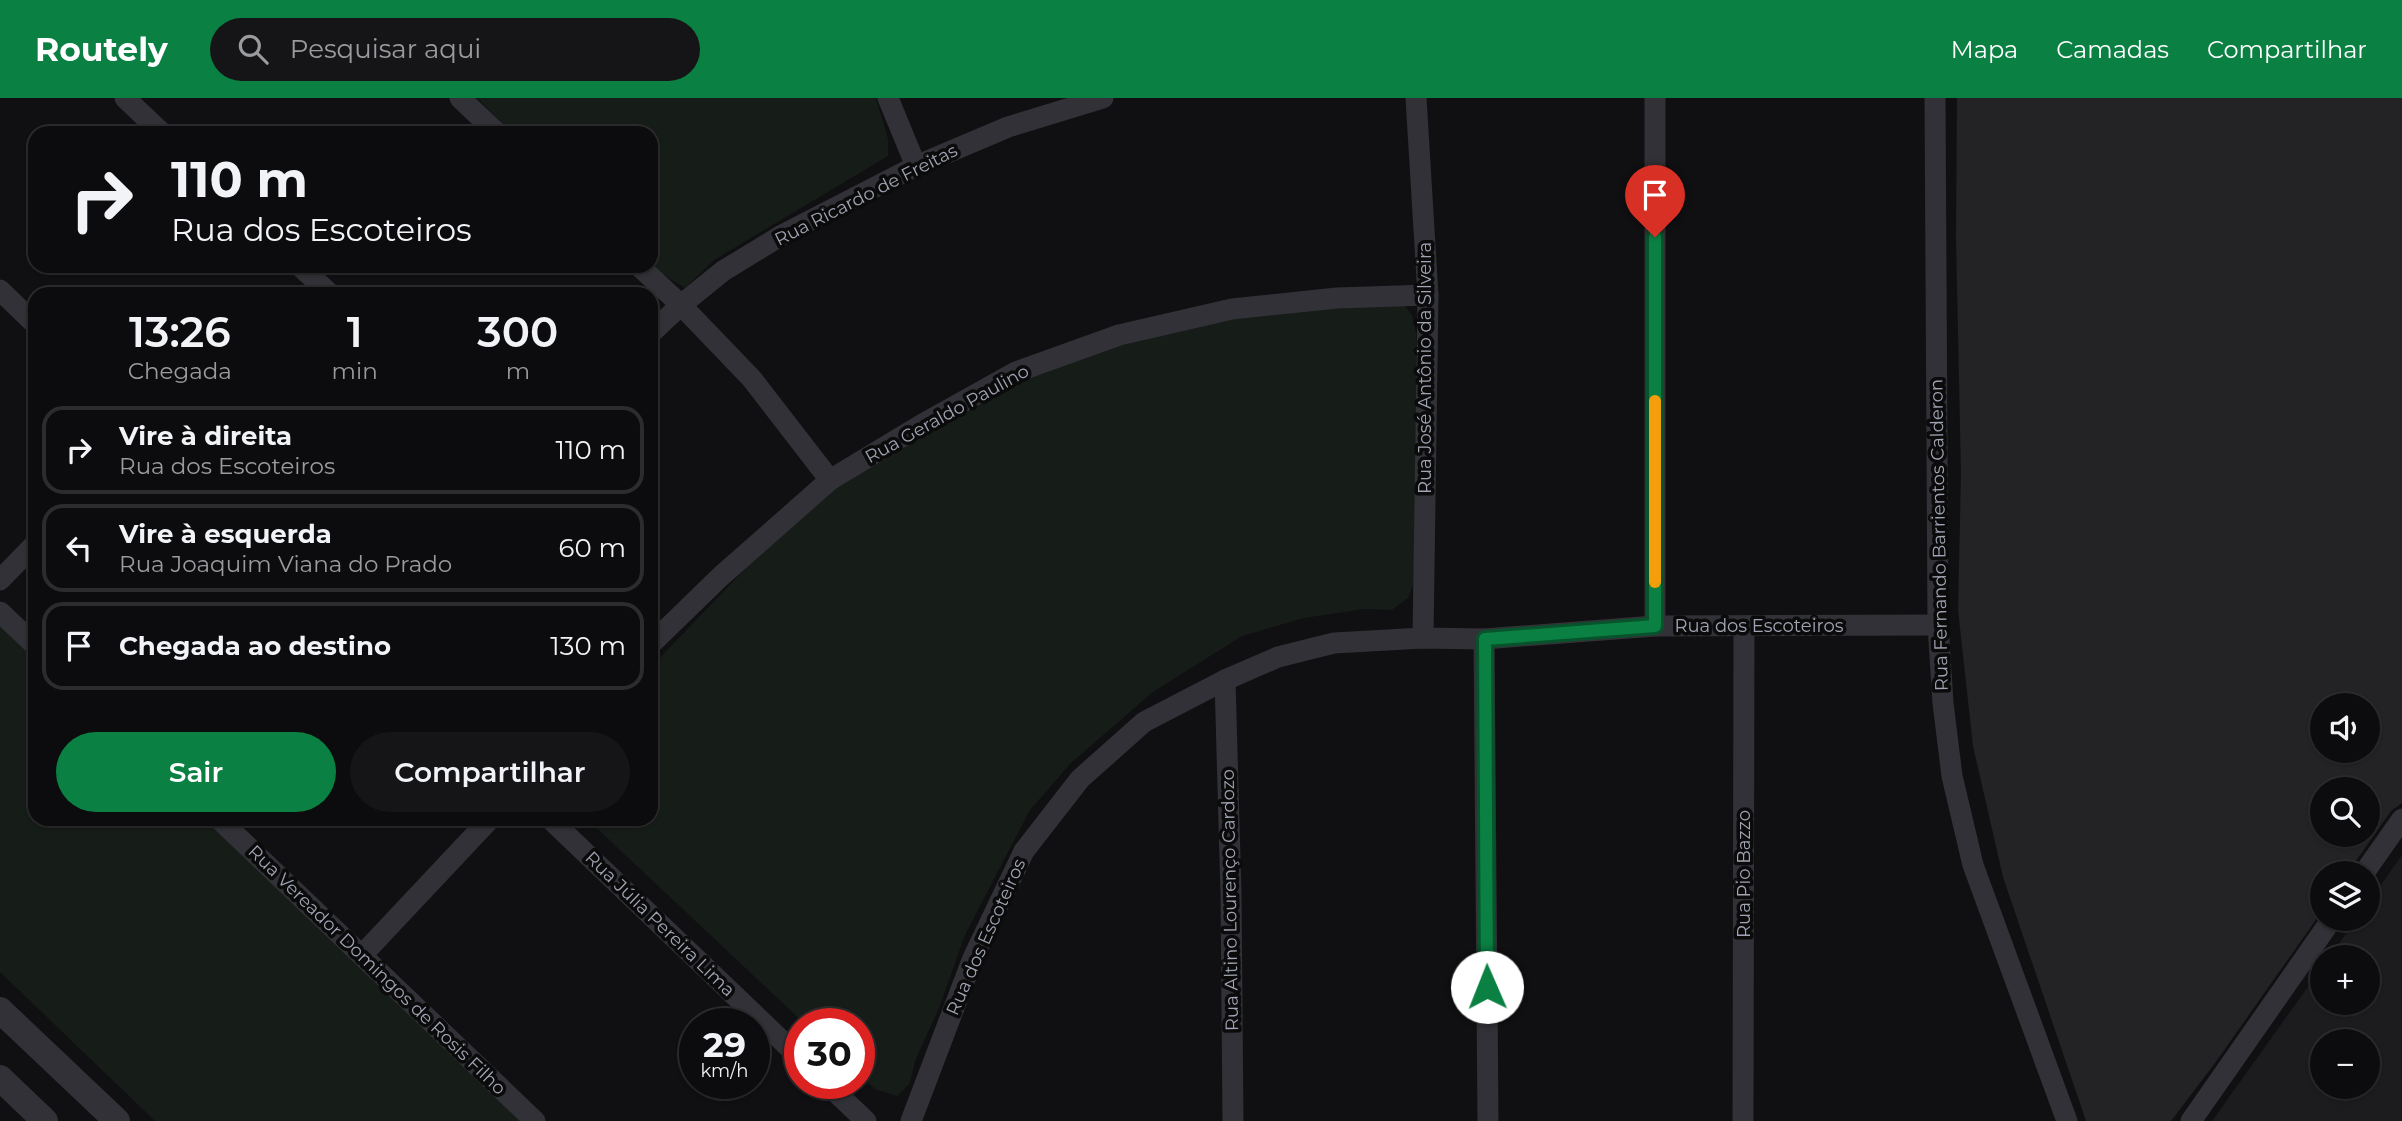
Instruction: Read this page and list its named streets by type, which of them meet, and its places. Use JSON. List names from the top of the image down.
{
  "streets": {
    "street": [
      "Rua Ricardo de Freitas",
      "Rua José Antônio da Silveira",
      "Rua Geraldo Paulino",
      "Rua Fernando Barrientos Calderon",
      "Rua dos Escoteiros",
      "Rua Pio Bazzo",
      "Rua Altino Lourenço Cardozo",
      "Rua Júlia Pereira Lima",
      "Rua Vereador Domingos de Rosis Filho"
    ]
  },
  "crossings": [
    ["Rua José Antônio da Silveira", "Rua Geraldo Paulino"],
    ["Rua José Antônio da Silveira", "Rua dos Escoteiros"],
    ["Rua Fernando Barrientos Calderon", "Rua dos Escoteiros"],
    ["Rua dos Escoteiros", "Rua Pio Bazzo"],
    ["Rua dos Escoteiros", "Rua Altino Lourenço Cardozo"]
  ],
  "page": {
    "header": "Routely",
    "search": "Pesquisar aqui",
    "nav": ["Mapa", "Camadas", "Compartilhar"],
    "turn": ["110 m", "Rua dos Escoteiros"],
    "eta": [
      "13:26",
      "Chegada",
      "1",
      "min",
      "300",
      "m"
    ],
    "list": [
      {
        "name": "Vire à direita",
        "note": "Rua dos Escoteiros",
        "value": "110 m"
      },
      {
        "name": "Vire à esquerda",
        "note": "Rua Joaquim Viana do Prado",
        "value": "60 m"
      },
      {
        "name": "Chegada ao destino",
        "value": "130 m"
      }
    ],
    "map_buttons": ["+", "−"],
    "buttons": ["Sair", "Compartilhar"],
    "speed": "29 km/h",
    "limit": "30"
  }
}
